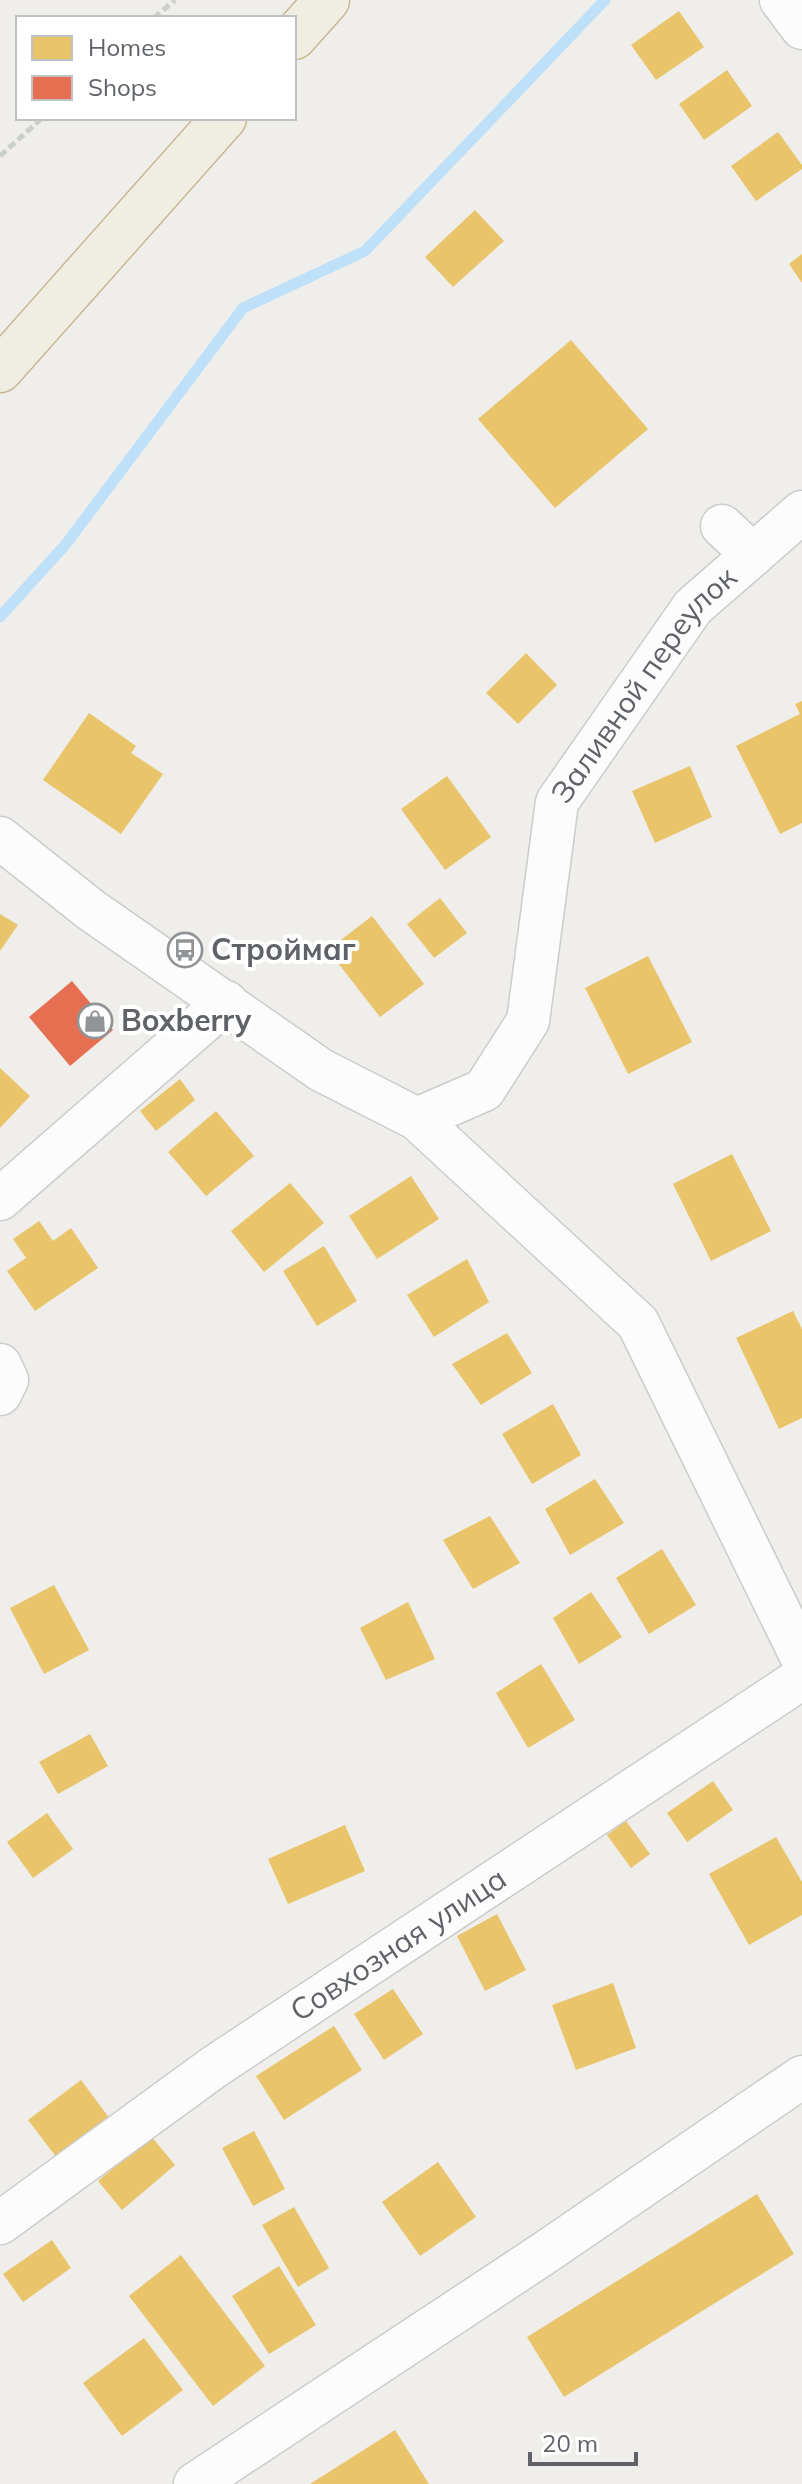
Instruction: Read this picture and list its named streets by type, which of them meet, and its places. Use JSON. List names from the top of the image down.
{
  "streets": {
    "street": ["Заливной переулок", "Совхозная улица"]
  },
  "places": {
    "bus stop": ["Строймаг"],
    "shop": ["Boxberry"]
  },
  "legend": ["Homes", "Shops"],
  "scale_bar": "20 m"
}
